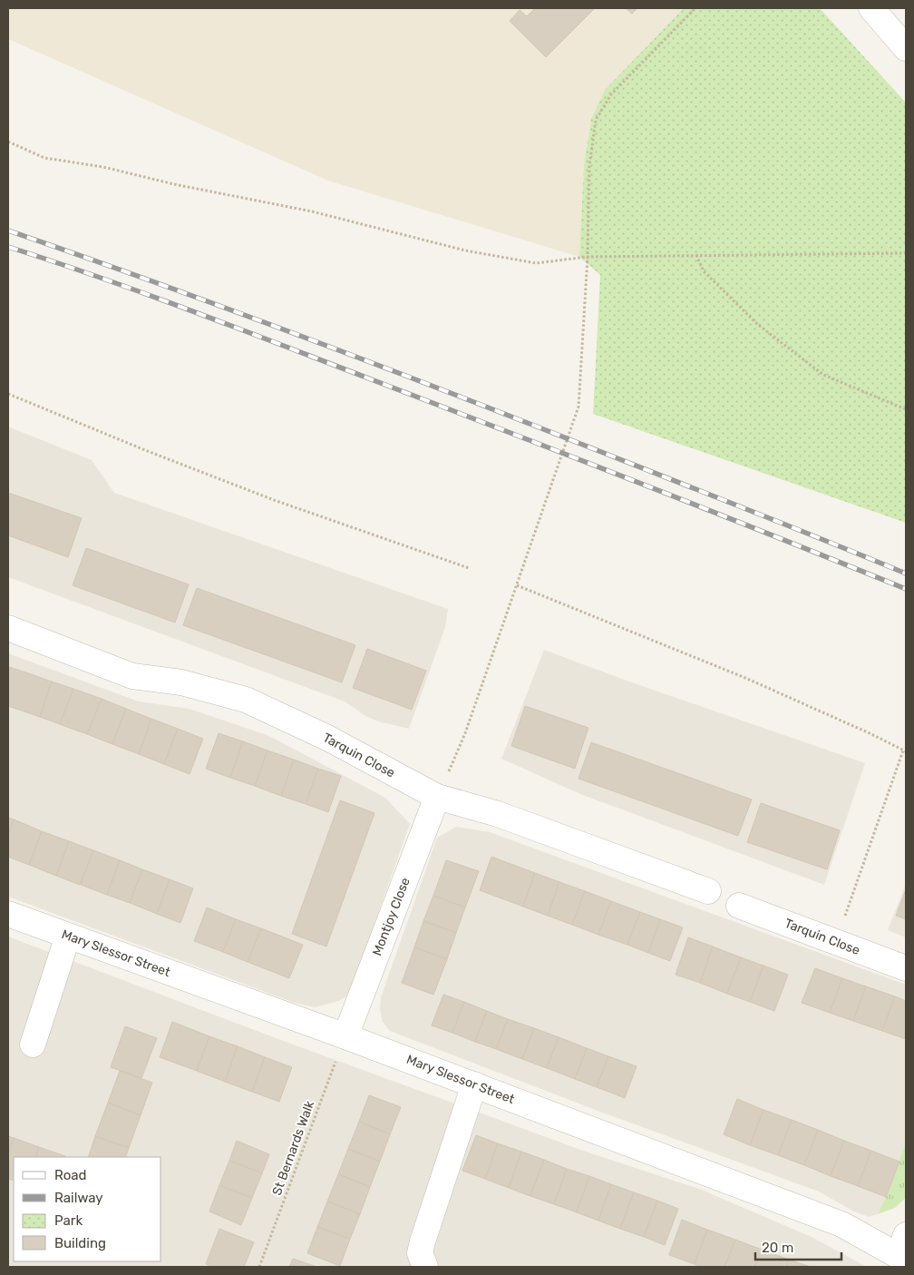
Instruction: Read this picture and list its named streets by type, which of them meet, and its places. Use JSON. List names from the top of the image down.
{
  "streets": {
    "street": ["Tarquin Close", "Montjoy Close", "Mary Slessor Street"],
    "path": ["St Bernards Walk"]
  },
  "crossings": [
    ["Tarquin Close", "Montjoy Close"],
    ["Montjoy Close", "Mary Slessor Street"],
    ["Montjoy Close", "St Bernards Walk"],
    ["Mary Slessor Street", "St Bernards Walk"]
  ],
  "legend": [
    "Road",
    "Railway",
    "Park",
    "Building"
  ],
  "scale_bar": "20 m"
}
